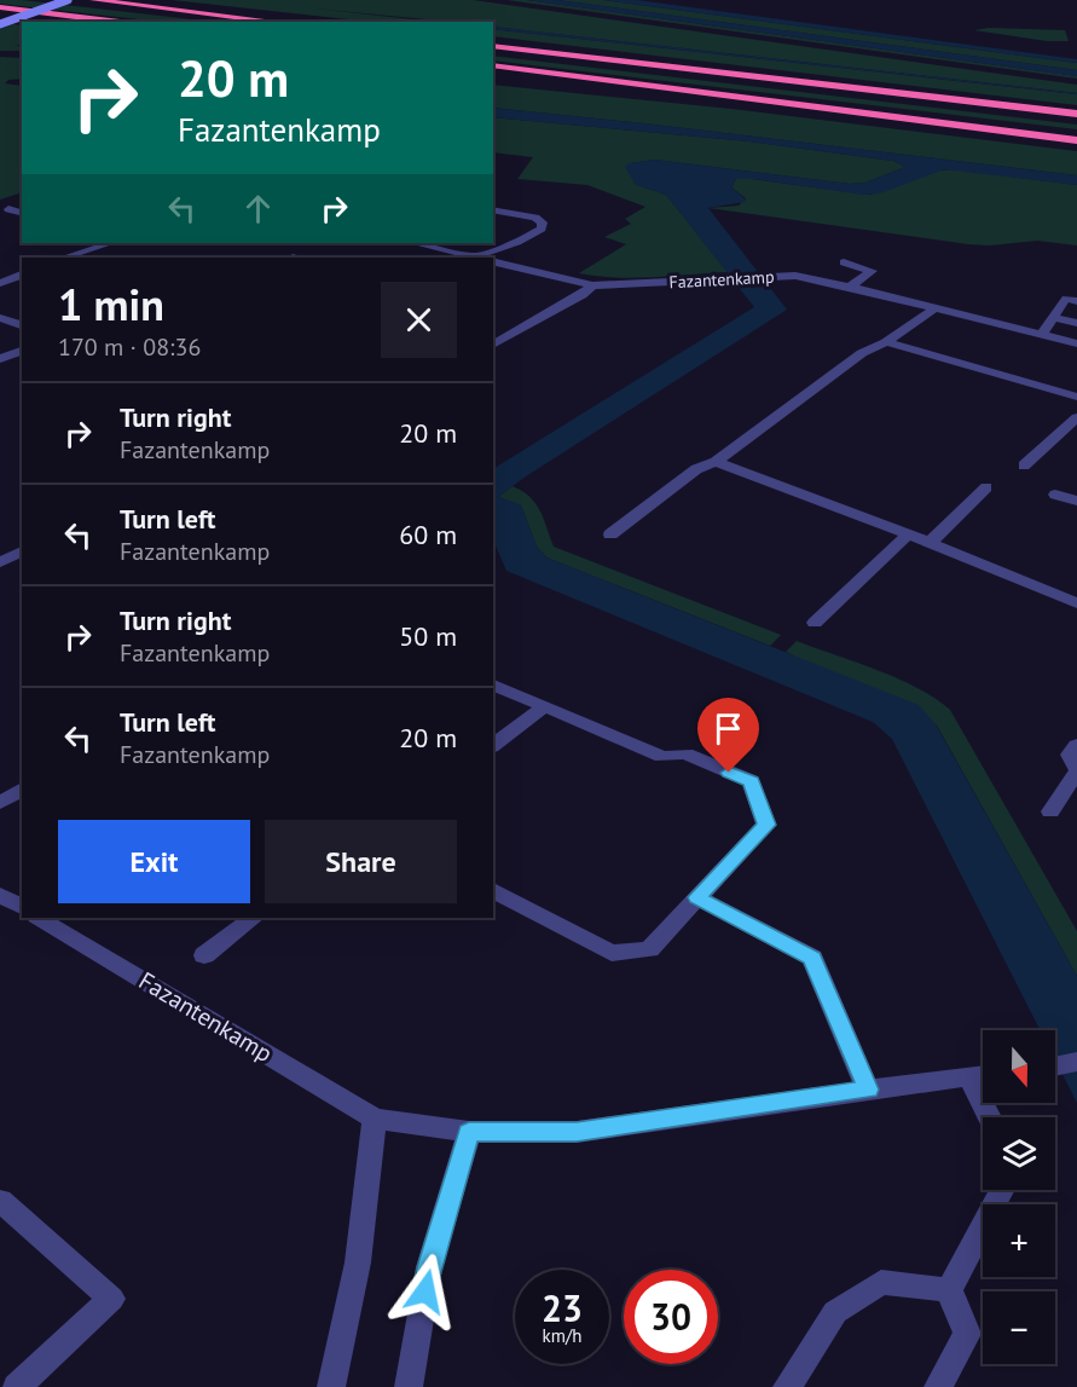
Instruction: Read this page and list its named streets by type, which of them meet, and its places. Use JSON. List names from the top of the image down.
{
  "streets": {
    "street": ["Fazantenkamp"]
  },
  "north": "bottom",
  "page": {
    "turn": ["20 m", "Fazantenkamp"],
    "heading": ["1 min", "170 m · 08:36"],
    "list": [
      {
        "name": "Turn right",
        "note": "Fazantenkamp",
        "value": "20 m"
      },
      {
        "name": "Turn left",
        "note": "Fazantenkamp",
        "value": "60 m"
      },
      {
        "name": "Turn right",
        "note": "Fazantenkamp",
        "value": "50 m"
      },
      {
        "name": "Turn left",
        "note": "Fazantenkamp",
        "value": "20 m"
      }
    ],
    "buttons": ["Exit", "Share"],
    "map_buttons": ["+", "−"],
    "speed": "23 km/h",
    "limit": "30"
  }
}
